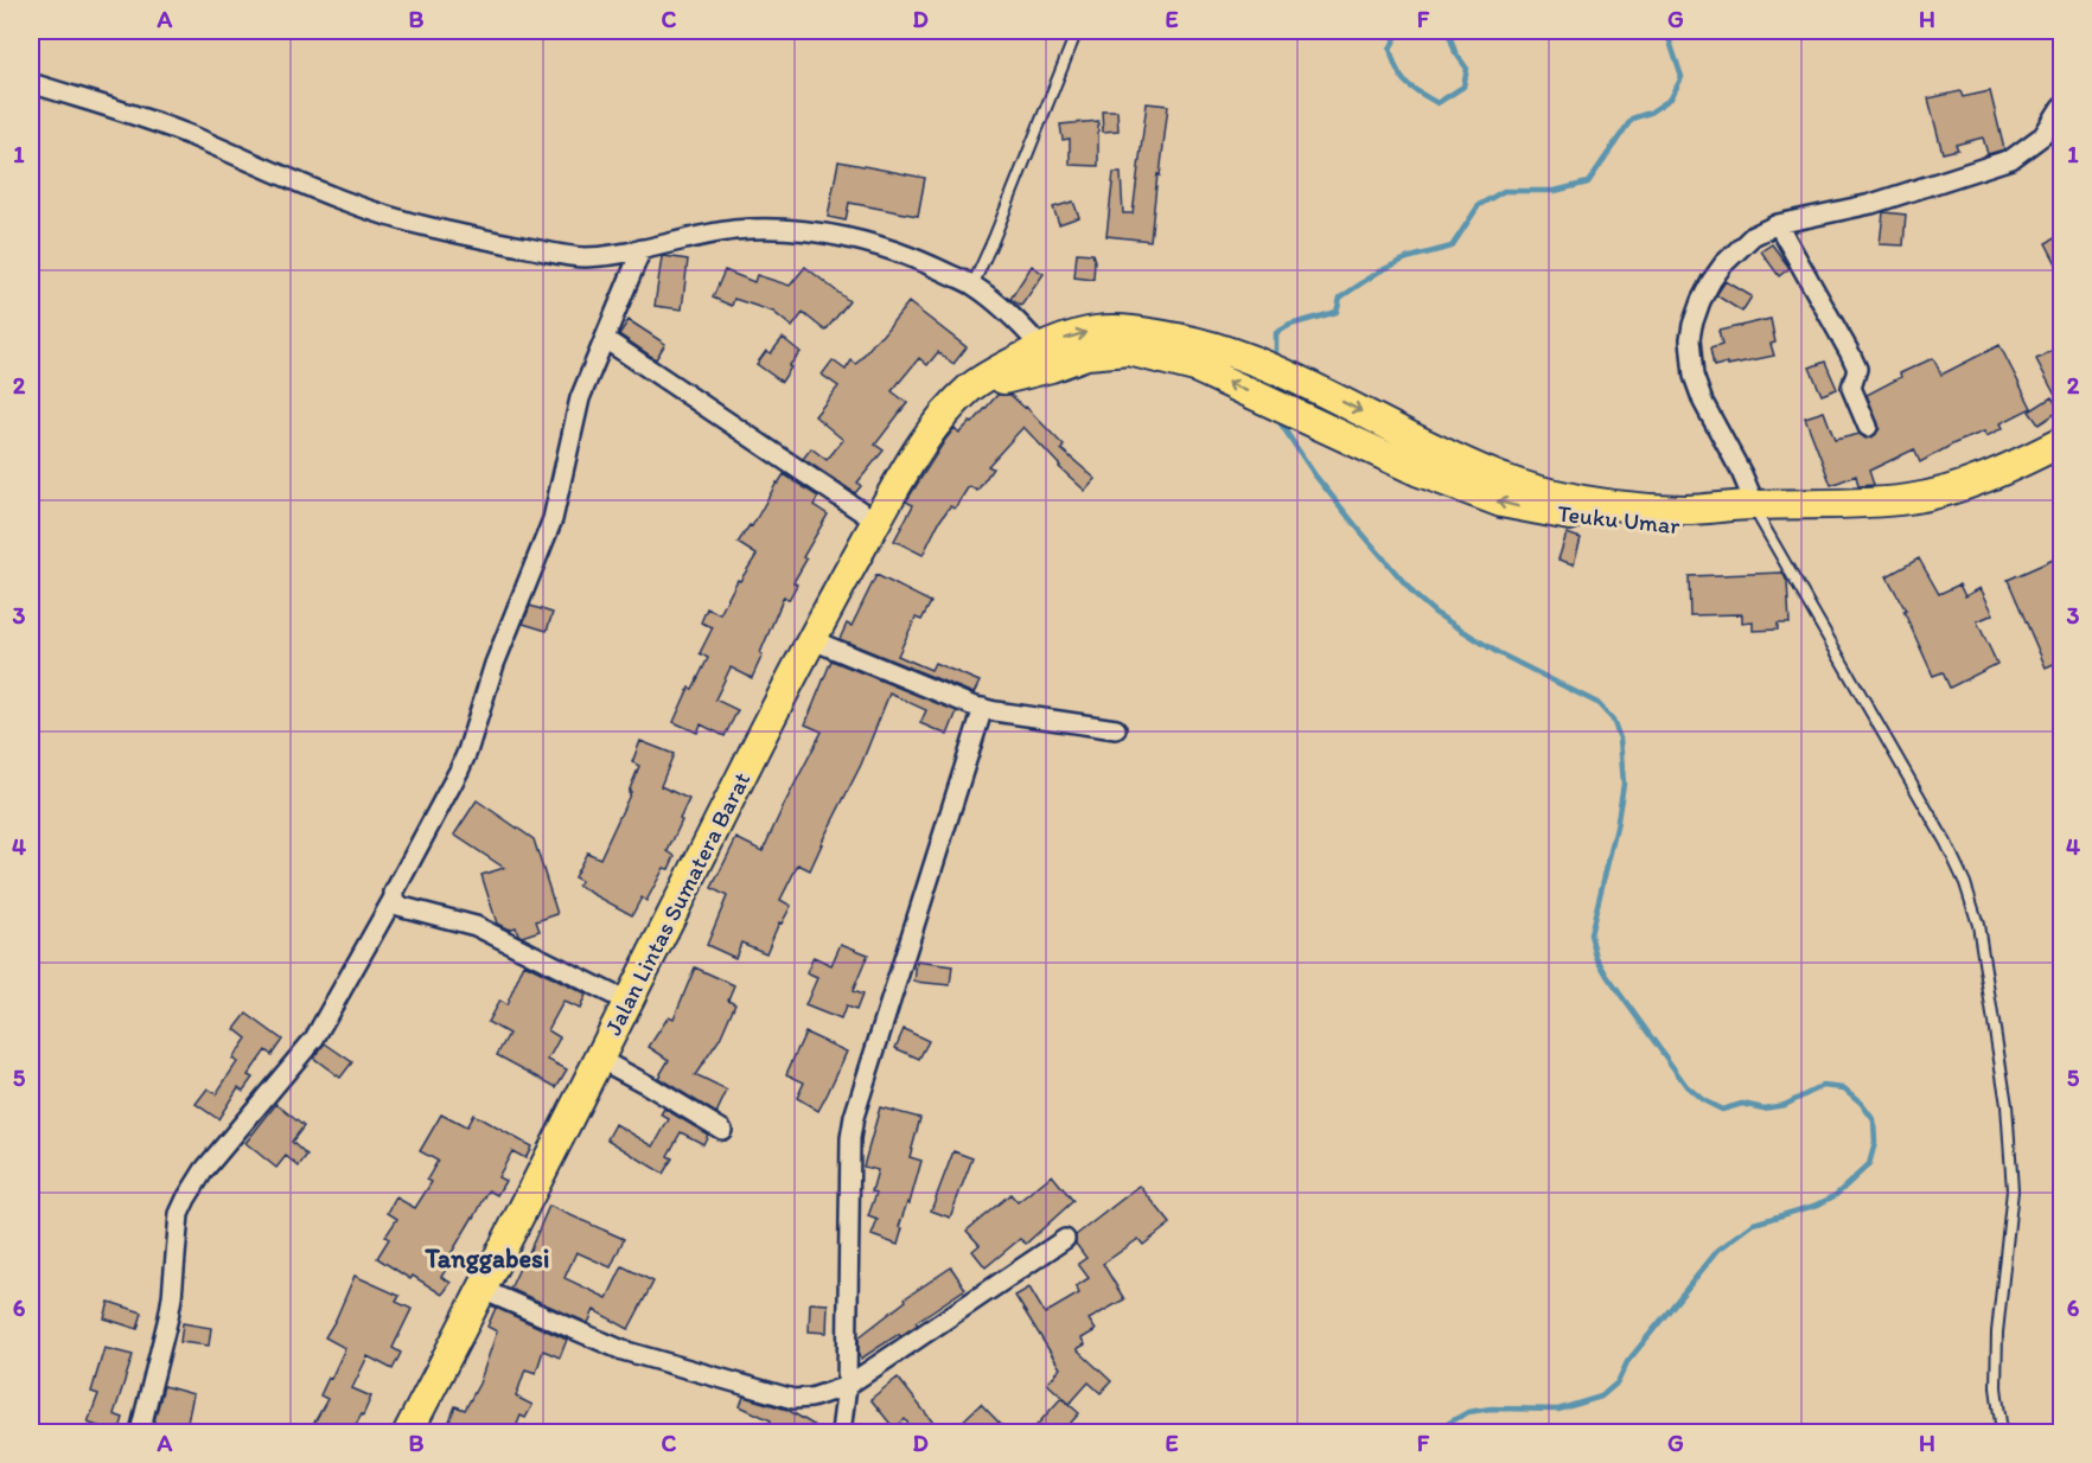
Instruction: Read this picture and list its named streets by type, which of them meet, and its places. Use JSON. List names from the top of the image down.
{
  "streets": {
    "highway": ["Teuku Umar", "Jalan Lintas Sumatera Barat"]
  },
  "crossings": [
    ["Teuku Umar", "Jalan Lintas Sumatera Barat"]
  ],
  "districts": ["Tanggabesi"],
  "grid": {
    "columns": [
      "A",
      "B",
      "C",
      "D",
      "E",
      "F",
      "G",
      "H"
    ],
    "rows": [
      "1",
      "2",
      "3",
      "4",
      "5",
      "6"
    ]
  }
}
